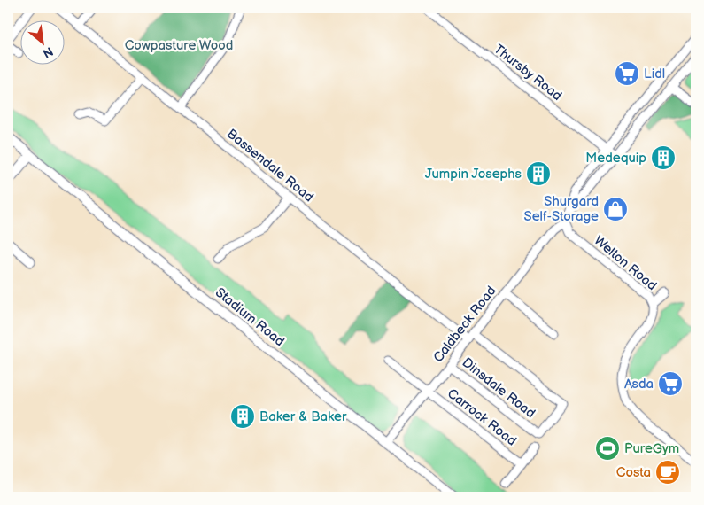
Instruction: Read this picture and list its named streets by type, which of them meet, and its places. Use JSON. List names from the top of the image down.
{
  "streets": {
    "street": [
      "Thursby Road",
      "Bassendale Road",
      "Welton Road",
      "Stadium Road",
      "Caldbeck Road",
      "Dinsdale Road",
      "Carrock Road"
    ]
  },
  "crossings": [
    ["Bassendale Road", "Caldbeck Road"],
    ["Bassendale Road", "Dinsdale Road"],
    ["Welton Road", "Caldbeck Road"],
    ["Stadium Road", "Caldbeck Road"],
    ["Caldbeck Road", "Dinsdale Road"],
    ["Caldbeck Road", "Carrock Road"]
  ],
  "parks": ["Cowpasture Wood"],
  "places": {
    "supermarket": ["Lidl", "Asda"],
    "building": ["Medequip", "Jumpin Josephs", "Baker & Baker"],
    "shop": ["Shurgard Self-Storage"],
    "sports": ["PureGym"],
    "cafe": ["Costa"]
  },
  "north": "bottom right"
}
